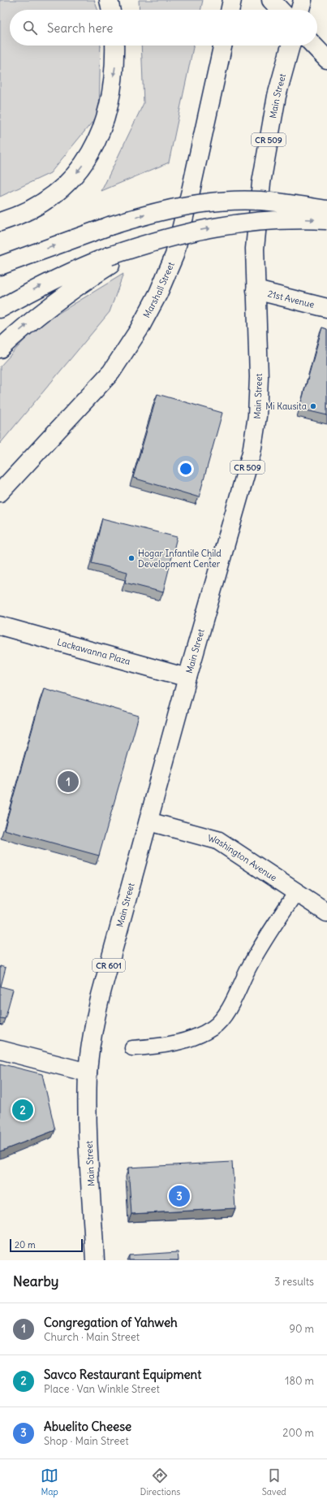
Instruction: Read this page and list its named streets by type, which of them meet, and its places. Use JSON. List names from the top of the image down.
{
  "streets": {
    "main road": [
      "Main Street",
      "CR 509",
      "Marshall Street",
      "21st Avenue",
      "Lackawanna Plaza",
      "Washington Avenue",
      "CR 601"
    ]
  },
  "crossings": [
    ["Main Street", "21st Avenue"],
    ["Main Street", "Lackawanna Plaza"],
    ["Main Street", "Washington Avenue"]
  ],
  "places": ["Mi Kausita", "Hogar Infantile Child Development Center"],
  "scale_bar": "20 m",
  "page": {
    "search": "Search here",
    "pins": ["1", "2", "3"],
    "scale": "20 m",
    "heading": ["Nearby", "3 results"],
    "list": [
      {
        "mark": "1",
        "name": "Congregation of Yahweh",
        "note": "Church · Main Street",
        "value": "90 m"
      },
      {
        "mark": "2",
        "name": "Savco Restaurant Equipment",
        "note": "Place · Van Winkle Street",
        "value": "180 m"
      },
      {
        "mark": "3",
        "name": "Abuelito Cheese",
        "note": "Shop · Main Street",
        "value": "200 m"
      }
    ],
    "nav": ["Map", "Directions", "Saved"]
  }
}
